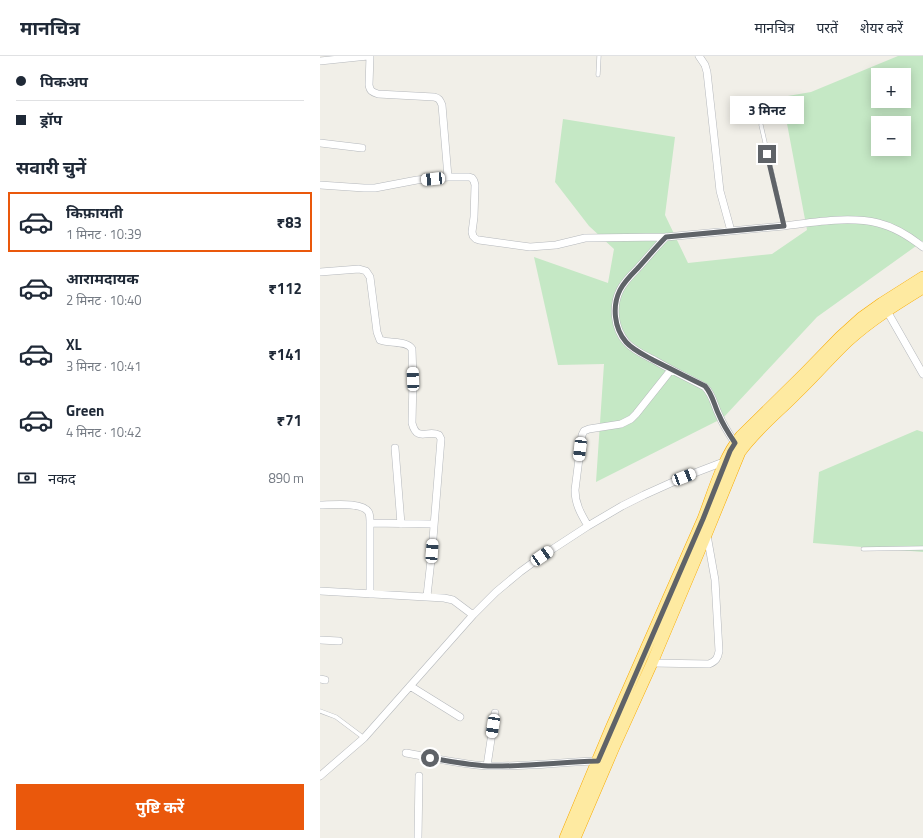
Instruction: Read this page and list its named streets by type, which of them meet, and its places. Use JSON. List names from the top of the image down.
{
  "page": {
    "header": "मानचित्र",
    "nav": ["मानचित्र", "परतें", "शेयर करें"],
    "banner": ["पिकअप", "ड्रॉप"],
    "map_buttons": ["+", "−"],
    "bubble": "3 मिनट",
    "heading": "सवारी चुनें",
    "list": [
      {
        "name": "किफ़ायती",
        "note": "1 मिनट · 10:39",
        "value": "₹83"
      },
      {
        "name": "आरामदायक",
        "note": "2 मिनट · 10:40",
        "value": "₹112"
      },
      {
        "name": "XL",
        "note": "3 मिनट · 10:41",
        "value": "₹141"
      },
      {
        "name": "Green",
        "note": "4 मिनट · 10:42",
        "value": "₹71"
      }
    ],
    "pay": ["नकद", "890 m"],
    "buttons": "पुष्टि करें"
  }
}
